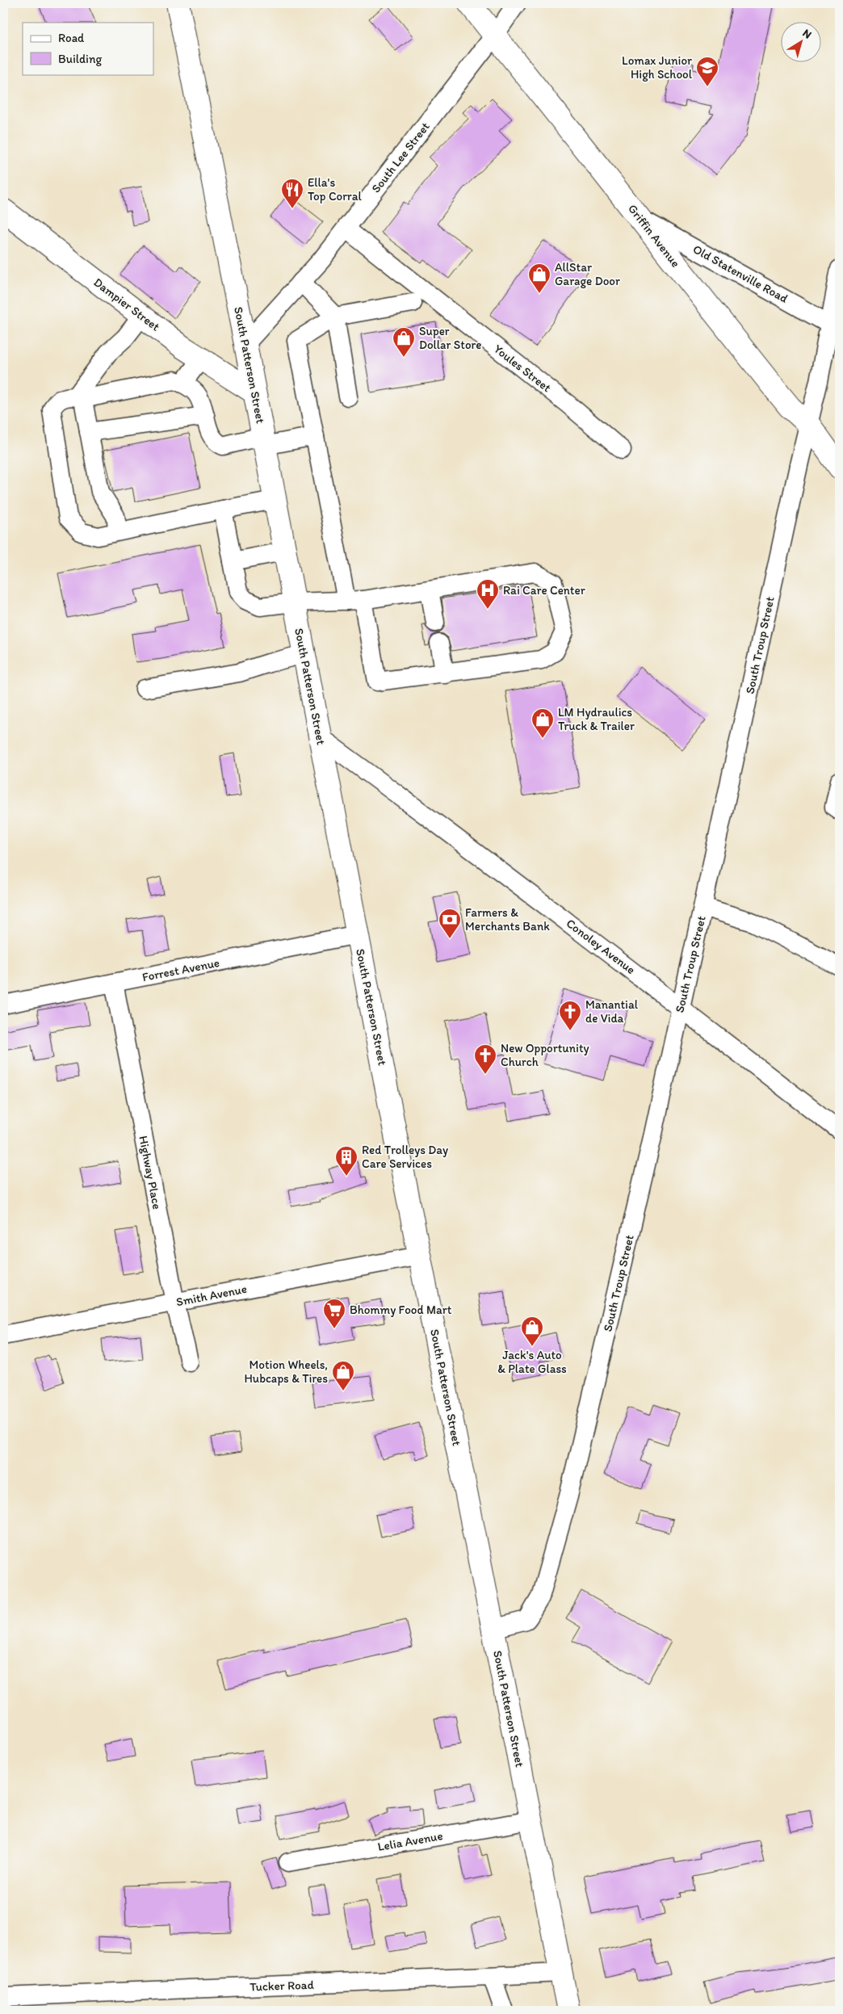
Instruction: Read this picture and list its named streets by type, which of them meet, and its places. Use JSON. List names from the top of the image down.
{
  "streets": {
    "main road": ["Griffin Avenue", "Dampier Street", "South Patterson Street"],
    "street": [
      "South Lee Street",
      "Old Statenville Road",
      "Youles Street",
      "South Troup Street",
      "Conoley Avenue",
      "Forrest Avenue",
      "Highway Place",
      "Smith Avenue",
      "Lelia Avenue",
      "Tucker Road"
    ]
  },
  "crossings": [
    ["South Lee Street", "Griffin Avenue"],
    ["South Lee Street", "South Patterson Street"],
    ["South Lee Street", "Youles Street"],
    ["Griffin Avenue", "Old Statenville Road"],
    ["Griffin Avenue", "South Troup Street"],
    ["Old Statenville Road", "South Troup Street"],
    ["Dampier Street", "South Patterson Street"],
    ["South Patterson Street", "South Troup Street"],
    ["South Patterson Street", "Conoley Avenue"],
    ["South Patterson Street", "Forrest Avenue"],
    ["South Patterson Street", "Smith Avenue"],
    ["South Patterson Street", "Lelia Avenue"],
    ["South Patterson Street", "Tucker Road"],
    ["South Troup Street", "Conoley Avenue"],
    ["Forrest Avenue", "Highway Place"],
    ["Highway Place", "Smith Avenue"]
  ],
  "places": {
    "school or university": ["Lomax Junior High School"],
    "restaurant": ["Ella's Top Corral"],
    "shop": [
      "AllStar Garage Door",
      "Super Dollar Store",
      "LM Hydraulics Truck & Trailer",
      "Jack's Auto & Plate Glass",
      "Motion Wheels, Hubcaps & Tires"
    ],
    "hospital": ["Rai Care Center"],
    "bank": ["Farmers & Merchants Bank"],
    "church": ["Manantial de Vida", "New Opportunity Church"],
    "building": ["Red Trolleys Day Care Services"],
    "supermarket": ["Bhommy Food Mart"]
  },
  "legend": ["Road", "Building"],
  "north": "top right"
}
